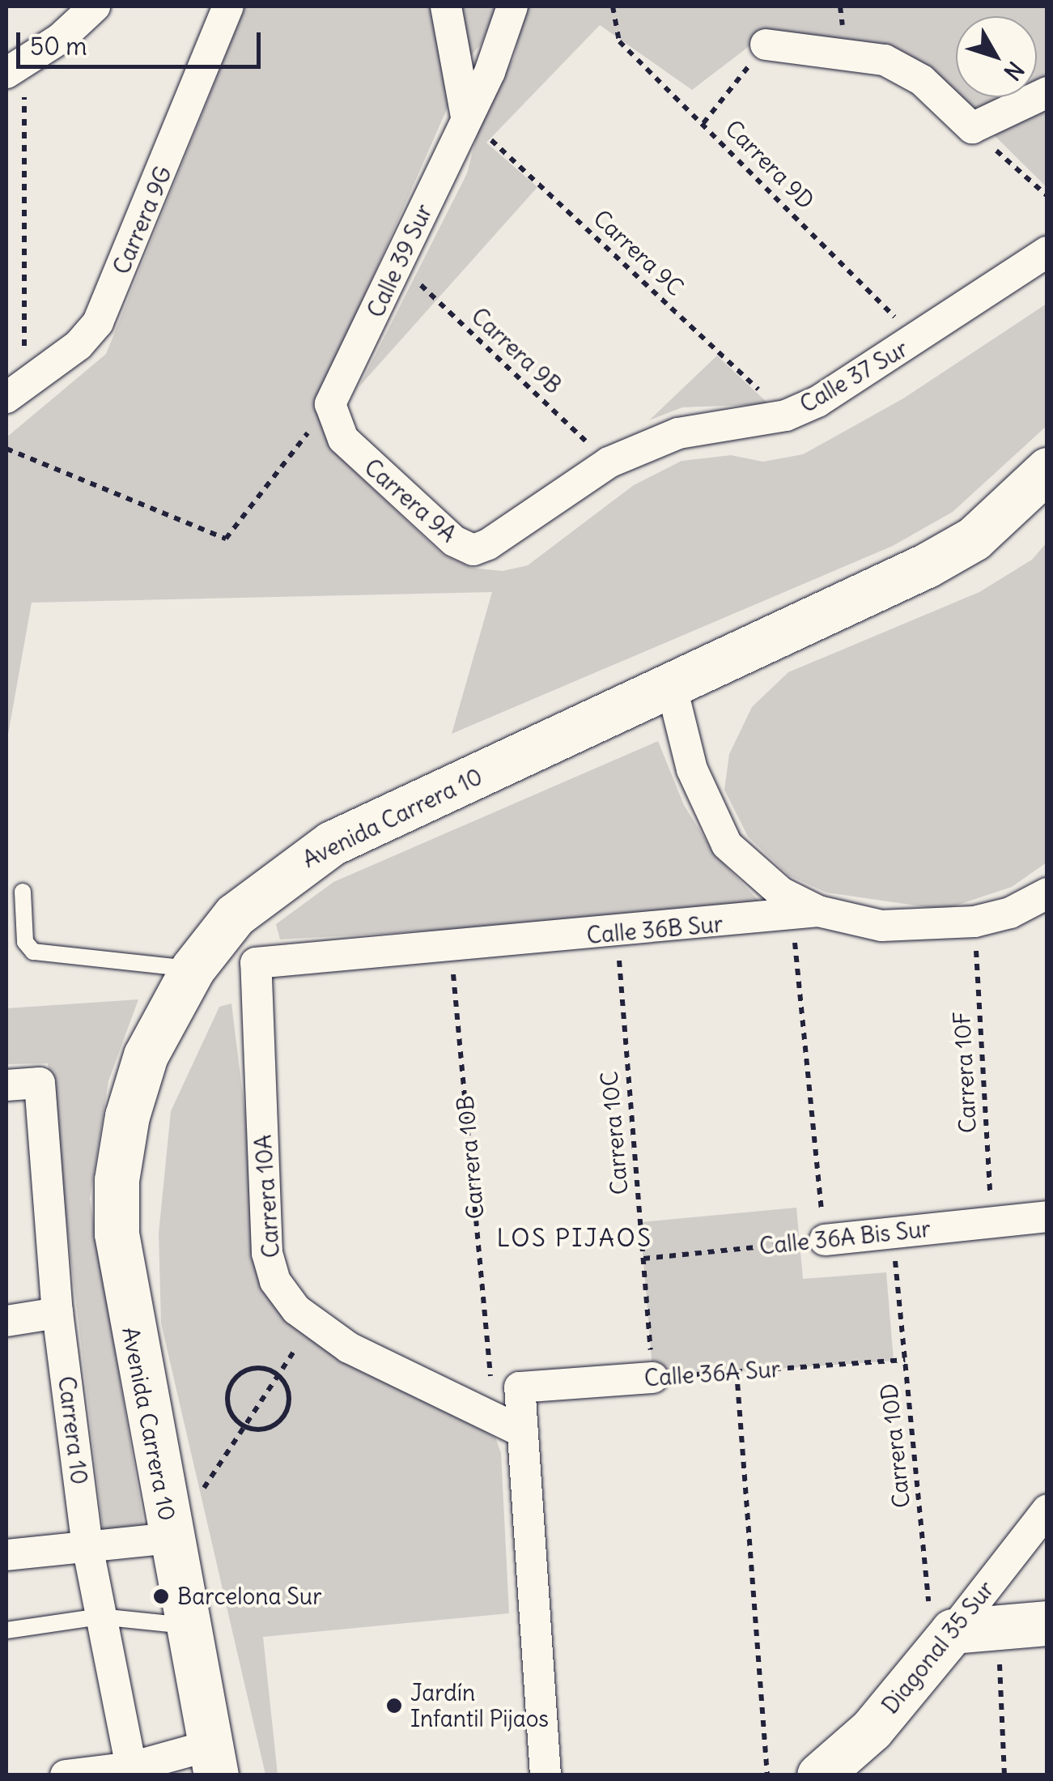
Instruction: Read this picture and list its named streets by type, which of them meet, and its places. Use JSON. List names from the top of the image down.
{
  "streets": {
    "main road": ["Avenida Carrera 10", "Diagonal 35 Sur"],
    "street": [
      "Carrera 9G",
      "Calle 39 Sur",
      "Calle 37 Sur",
      "Carrera 9A",
      "Calle 36B Sur",
      "Carrera 10A",
      "Calle 36A Bis Sur",
      "Calle 36A Sur",
      "Carrera 10"
    ],
    "path": [
      "Carrera 9D",
      "Carrera 9C",
      "Carrera 9B",
      "Carrera 10F",
      "Carrera 10C",
      "Carrera 10B",
      "Carrera 10D"
    ]
  },
  "crossings": [
    ["Carrera 9D", "Calle 37 Sur"],
    ["Carrera 9C", "Calle 39 Sur"],
    ["Carrera 9C", "Calle 37 Sur"],
    ["Calle 39 Sur", "Carrera 9B"],
    ["Calle 39 Sur", "Carrera 9A"],
    ["Carrera 9B", "Calle 37 Sur"],
    ["Calle 37 Sur", "Carrera 9A"],
    ["Calle 36B Sur", "Carrera 10F"],
    ["Calle 36B Sur", "Carrera 10C"],
    ["Calle 36B Sur", "Carrera 10B"],
    ["Calle 36B Sur", "Carrera 10A"],
    ["Carrera 10F", "Calle 36A Bis Sur"],
    ["Carrera 10C", "Calle 36A Bis Sur"],
    ["Carrera 10C", "Calle 36A Sur"],
    ["Carrera 10B", "Carrera 10A"],
    ["Carrera 10A", "Calle 36A Sur"],
    ["Calle 36A Bis Sur", "Carrera 10D"],
    ["Calle 36A Sur", "Carrera 10D"],
    ["Carrera 10D", "Diagonal 35 Sur"]
  ],
  "districts": ["LOS PIJAOS"],
  "places": ["Barcelona Sur", "Jardín Infantil Pijaos"],
  "scale_bar": "50 m",
  "north": "bottom right"
}
